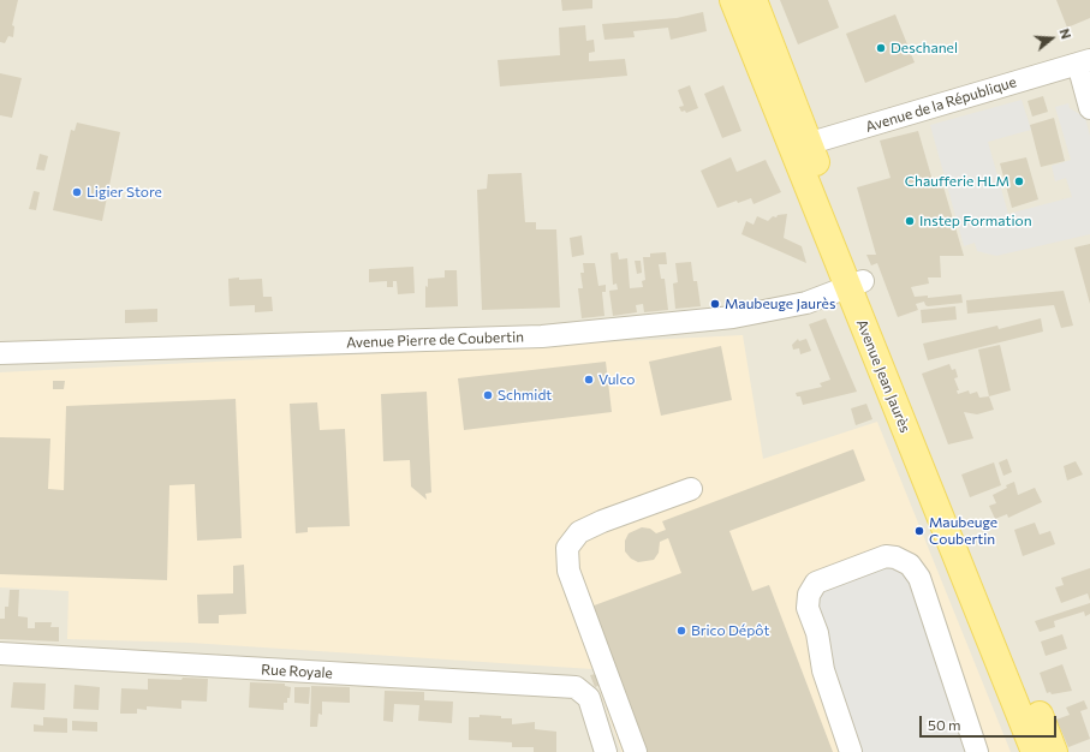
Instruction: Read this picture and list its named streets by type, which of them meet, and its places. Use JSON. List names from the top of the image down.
{
  "streets": {
    "main road": ["Avenue Jean Jaurès"],
    "street": ["Avenue de la République", "Avenue Pierre de Coubertin", "Rue Royale"]
  },
  "crossings": [
    ["Avenue de la République", "Avenue Jean Jaurès"],
    ["Avenue Pierre de Coubertin", "Avenue Jean Jaurès"]
  ],
  "places": [
    "Deschanel",
    "Chaufferie HLM",
    "Ligier Store",
    "Instep Formation",
    "Maubeuge Jaurès",
    "Vulco",
    "Schmidt",
    "Maubeuge Coubertin",
    "Brico Dépôt"
  ],
  "scale_bar": "50 m",
  "north": "right"
}
